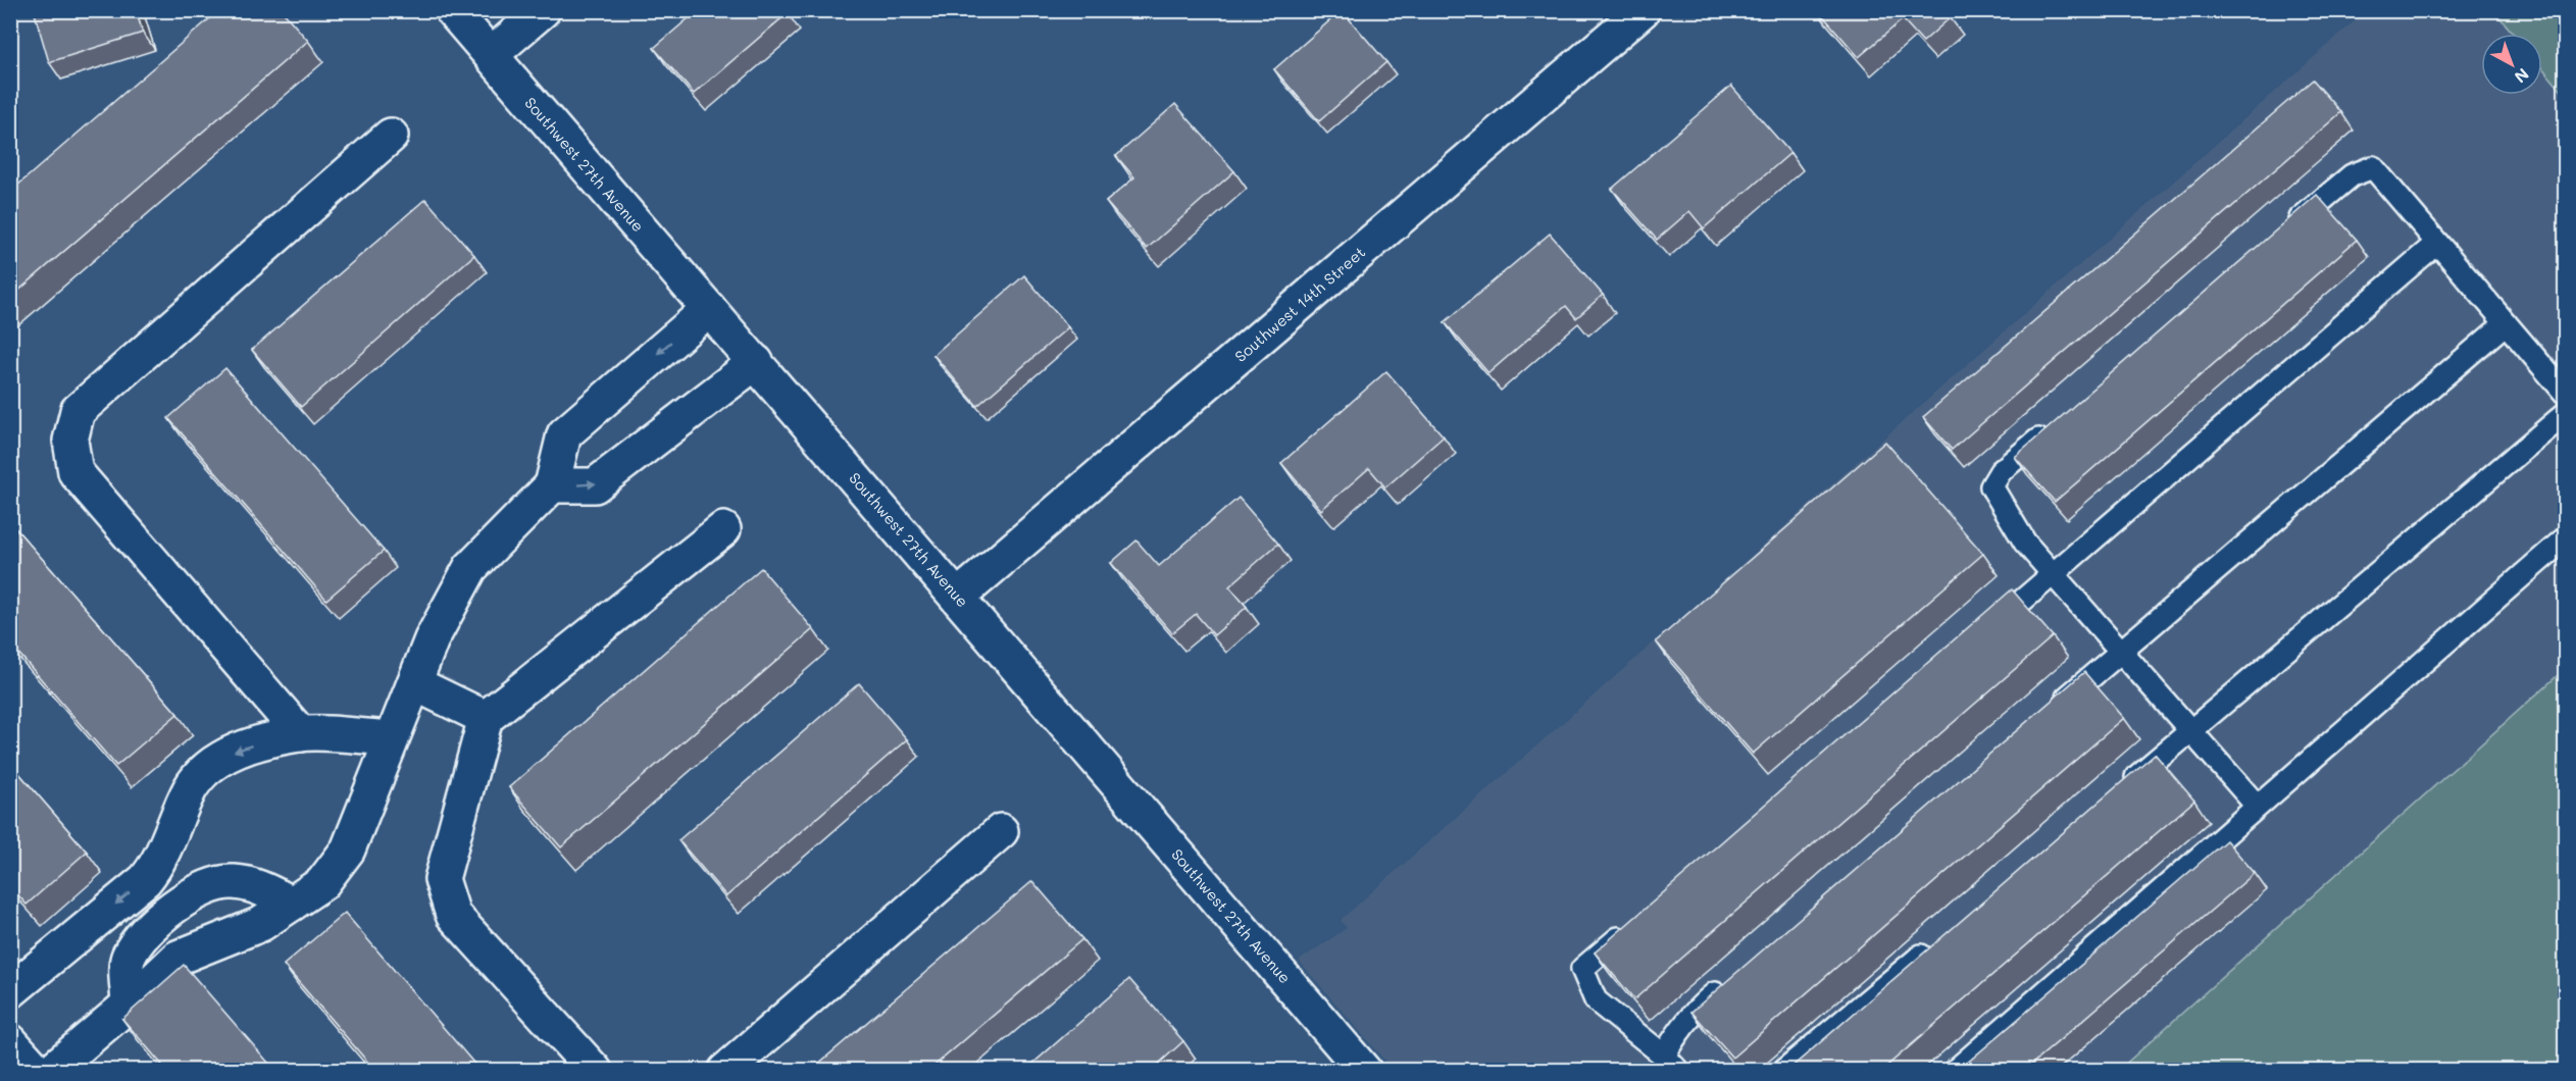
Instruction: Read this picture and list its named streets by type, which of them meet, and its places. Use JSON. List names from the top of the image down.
{
  "streets": {
    "street": ["Southwest 27th Avenue", "Southwest 14th Street"]
  },
  "crossings": [
    ["Southwest 27th Avenue", "Southwest 14th Street"]
  ],
  "north": "bottom right"
}
